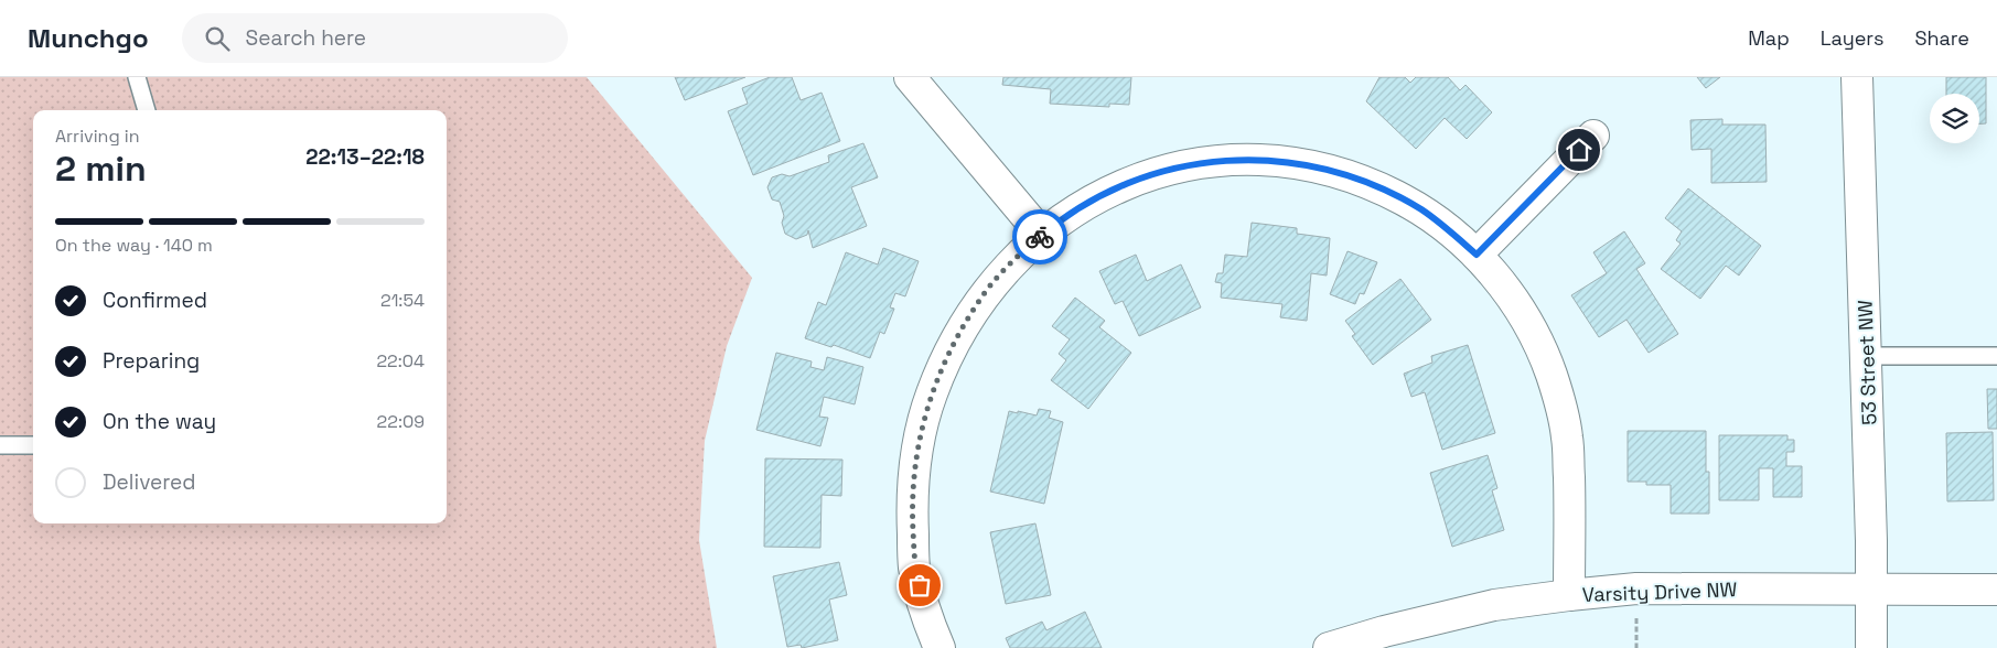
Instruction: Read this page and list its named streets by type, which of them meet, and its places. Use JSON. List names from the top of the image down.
{
  "streets": {
    "street": ["53 Street NW", "Varsity Drive NW"]
  },
  "crossings": [
    ["53 Street NW", "Varsity Drive NW"]
  ],
  "page": {
    "header": "Munchgo",
    "search": "Search here",
    "nav": ["Map", "Layers", "Share"],
    "heading": ["2 min", "Arriving in", "22:13–22:18"],
    "bar": "On the way · 140 m",
    "list": [
      ["Confirmed", "21:54"],
      ["Preparing", "22:04"],
      ["On the way", "22:09"],
      "Delivered"
    ]
  }
}
